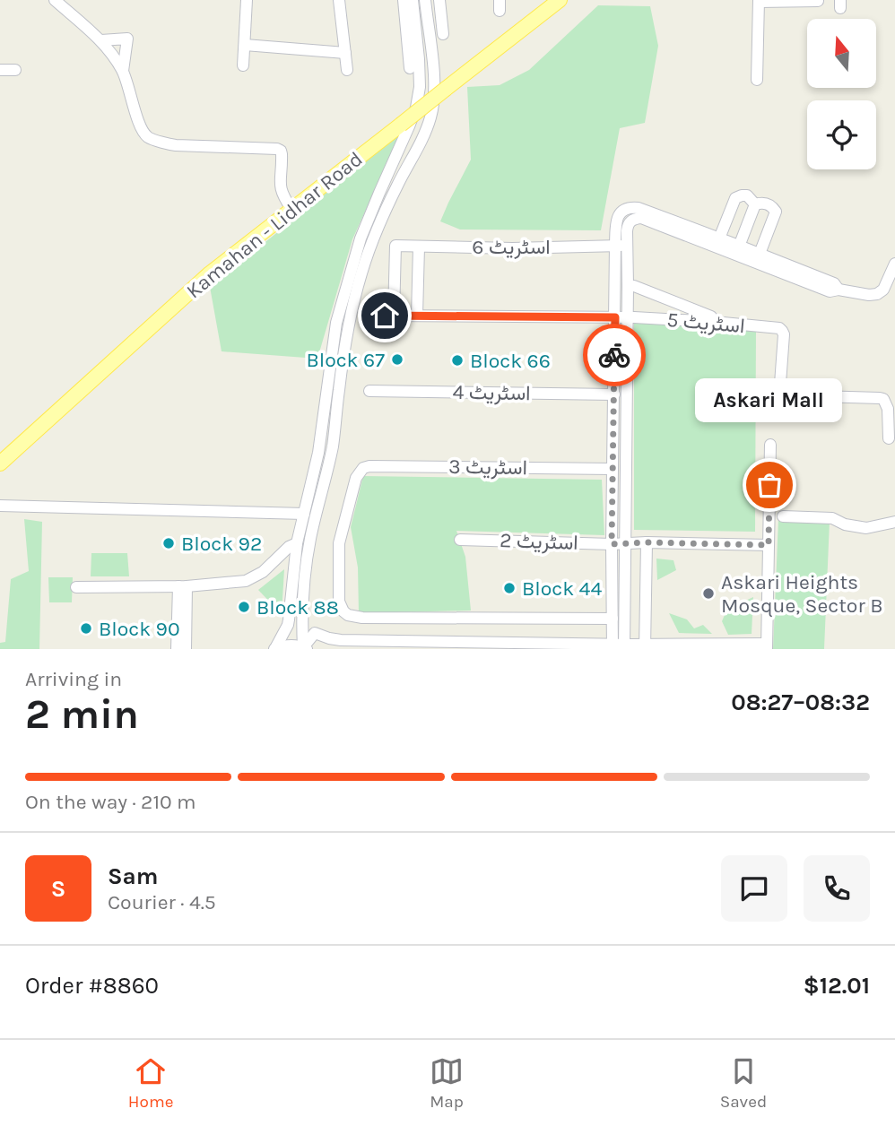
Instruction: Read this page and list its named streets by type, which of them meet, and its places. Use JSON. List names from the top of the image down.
{
  "streets": {
    "main road": ["Kamahan - Lidhar Road"],
    "street": [
      "اسٹریٹ 6",
      "اسٹریٹ 5",
      "اسٹریٹ 4",
      "اسٹریٹ 3",
      "اسٹریٹ 2"
    ]
  },
  "crossings": [
    ["اسٹریٹ 6", "اسٹریٹ 5"]
  ],
  "places": [
    "Block 67",
    "Block 66",
    "Askari Mall",
    "Block 92",
    "Block 44",
    "Askari Heights Mosque, Sector B",
    "Block 88",
    "Block 90"
  ],
  "north": "top",
  "page": {
    "bubble": "Askari Mall",
    "heading": ["2 min", "Arriving in", "08:27–08:32"],
    "panel": [
      "Sam",
      "Courier · 4.5",
      "Order #8860",
      "$12.01"
    ],
    "bar": "On the way · 210 m",
    "round": "S",
    "tabs": ["Home", "Map", "Saved"]
  }
}
